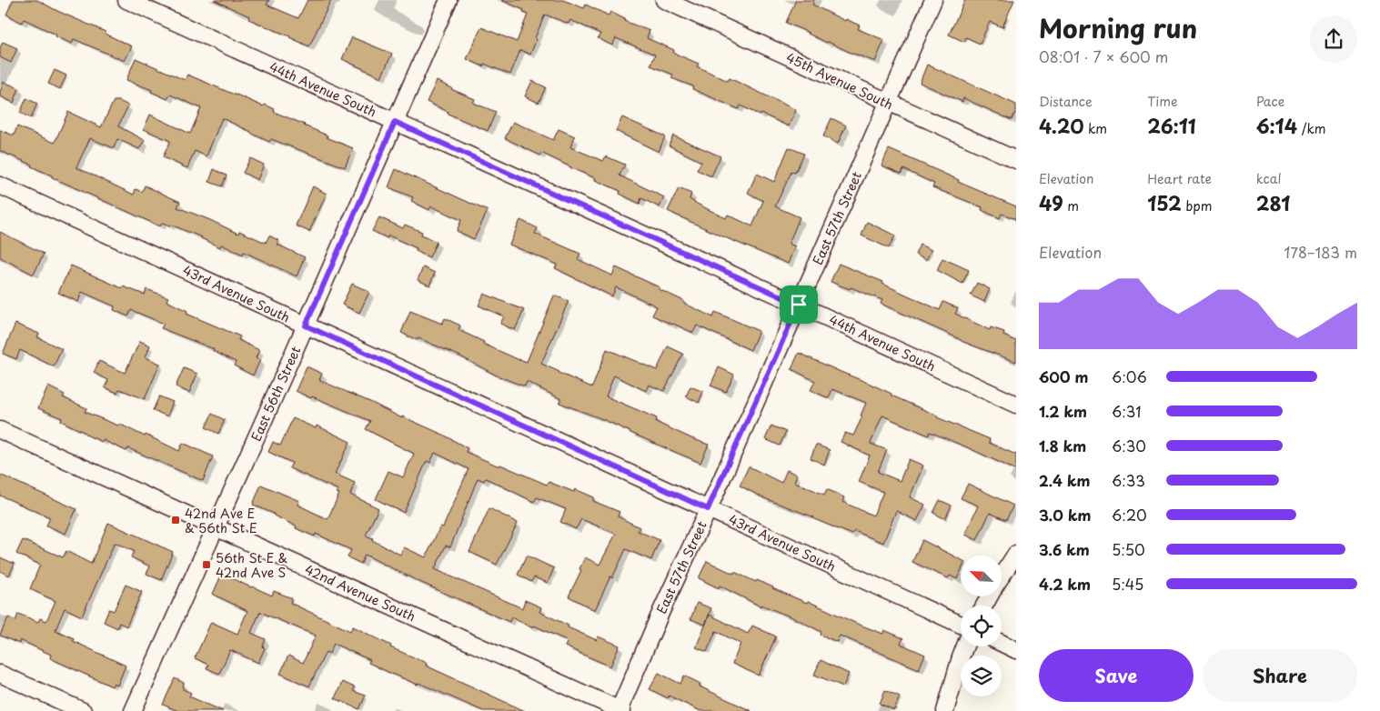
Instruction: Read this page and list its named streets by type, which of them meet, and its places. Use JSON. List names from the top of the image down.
{
  "streets": {
    "street": [
      "45th Avenue South",
      "44th Avenue South",
      "East 57th Street",
      "43rd Avenue South",
      "East 56th Street",
      "42nd Avenue South"
    ]
  },
  "crossings": [
    ["45th Avenue South", "East 57th Street"],
    ["44th Avenue South", "East 57th Street"],
    ["44th Avenue South", "East 56th Street"],
    ["East 57th Street", "43rd Avenue South"],
    ["East 57th Street", "42nd Avenue South"],
    ["43rd Avenue South", "East 56th Street"],
    ["East 56th Street", "42nd Avenue South"]
  ],
  "places": {
    "transit": ["42nd Ave E & 56th St E", "56th St E & 42nd Ave S"]
  },
  "north": "top left",
  "page": {
    "heading": ["Morning run", "08:01 · 7 × 600 m"],
    "stats": [
      ["Distance", "4.20 km"],
      ["Time", "26:11"],
      ["Pace", "6:14 /km"],
      ["Elevation", "49 m"],
      ["Heart rate", "152 bpm"],
      ["kcal", "281"]
    ],
    "chart": ["Elevation", "178–183 m"],
    "list": [
      {
        "name": "600 m",
        "note": "6:06"
      },
      {
        "name": "1.2 km",
        "note": "6:31"
      },
      {
        "name": "1.8 km",
        "note": "6:30"
      },
      {
        "name": "2.4 km",
        "note": "6:33"
      },
      {
        "name": "3.0 km",
        "note": "6:20"
      },
      {
        "name": "3.6 km",
        "note": "5:50"
      },
      {
        "name": "4.2 km",
        "note": "5:45"
      }
    ],
    "buttons": ["Save", "Share"]
  }
}
